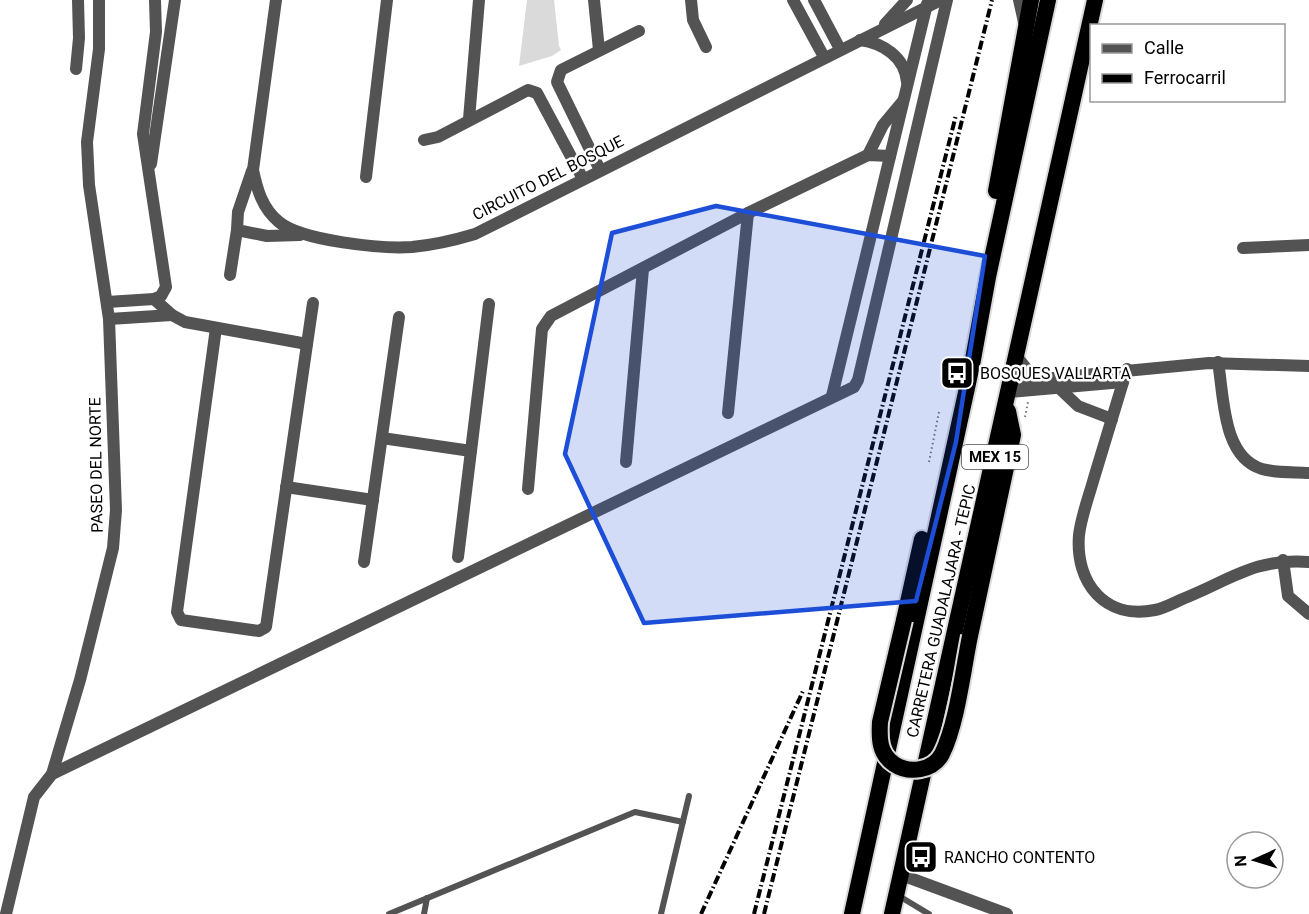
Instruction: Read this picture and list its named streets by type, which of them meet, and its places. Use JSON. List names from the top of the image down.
{
  "streets": {
    "highway": ["MEX 15", "CARRETERA GUADALAJARA - TEPIC"],
    "street": ["CIRCUITO DEL BOSQUE", "PASEO DEL NORTE"]
  },
  "places": {
    "bus stop": ["BOSQUES VALLARTA", "RANCHO CONTENTO"]
  },
  "legend": ["Calle", "Ferrocarril"],
  "north": "left"
}
